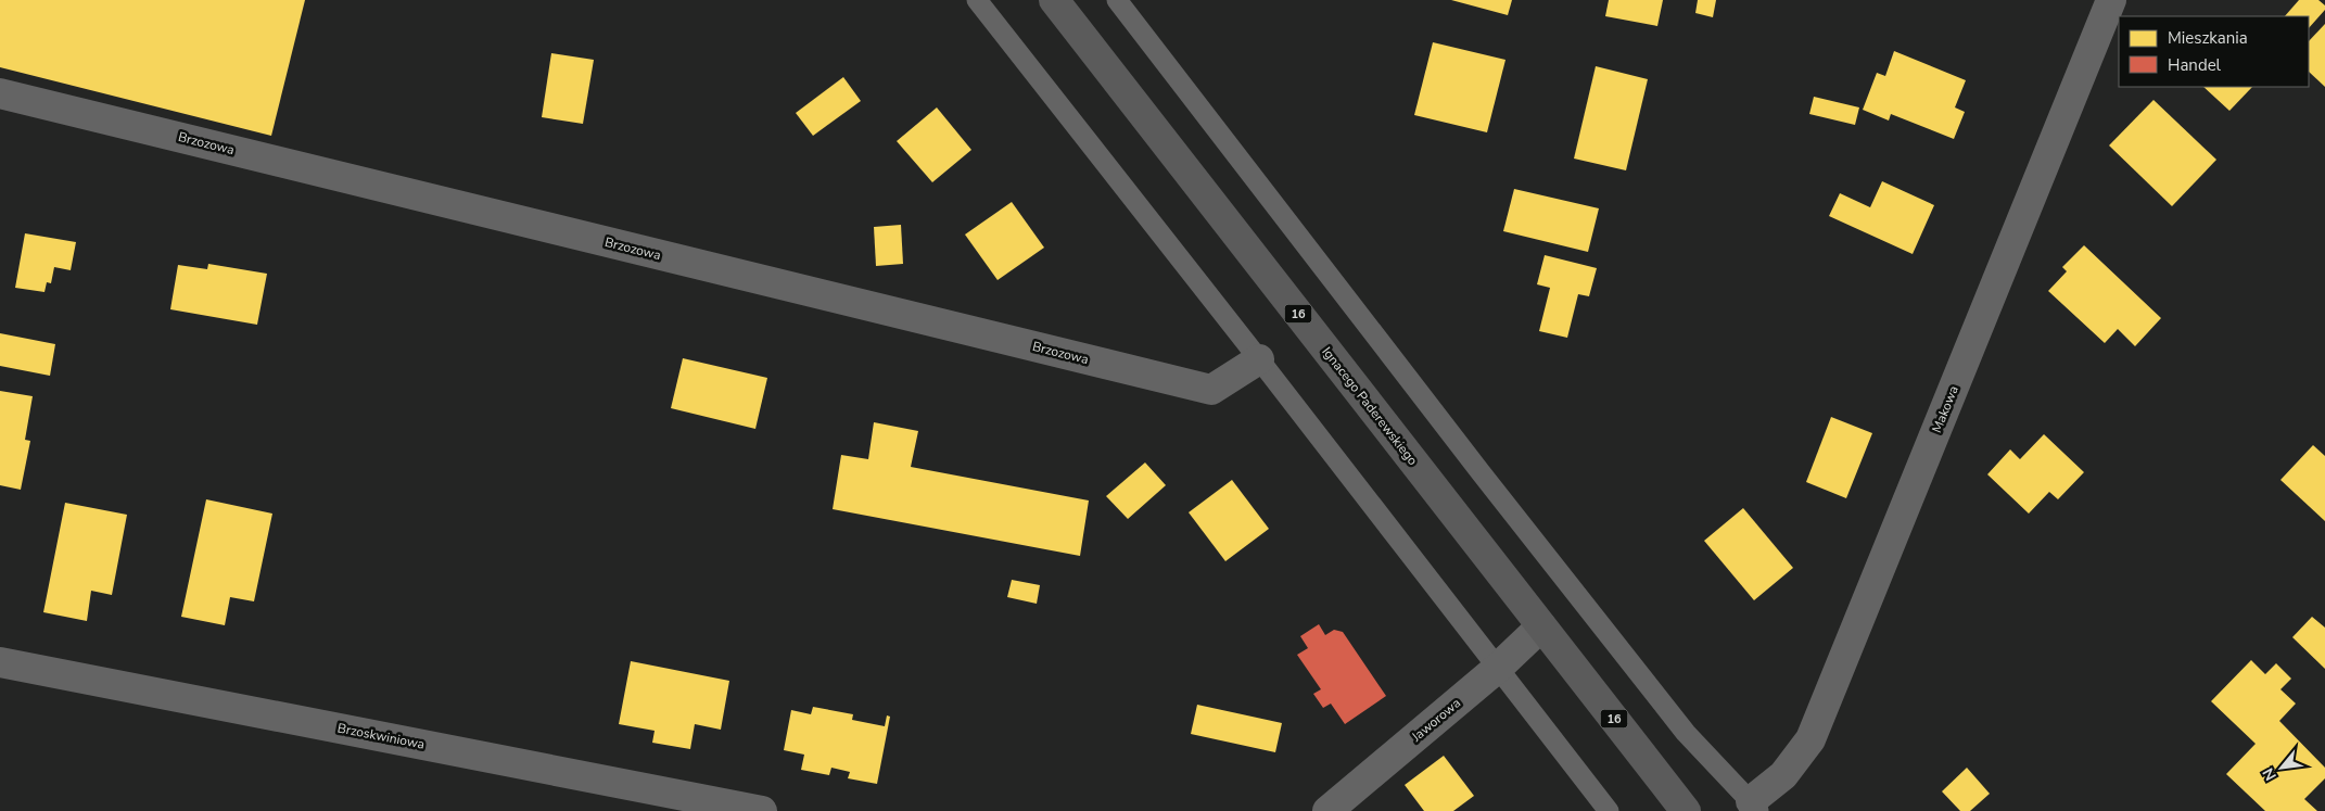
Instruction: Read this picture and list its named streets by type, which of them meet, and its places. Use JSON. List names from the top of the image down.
{
  "streets": {
    "main road": ["16", "Ignacego Paderewskiego"],
    "street": [
      "Brzozowa",
      "Makowa",
      "Jaworowa",
      "Brzoskwiniowa"
    ]
  },
  "crossings": [
    ["Ignacego Paderewskiego", "Jaworowa"]
  ],
  "legend": ["Mieszkania", "Handel"],
  "north": "bottom left"
}
